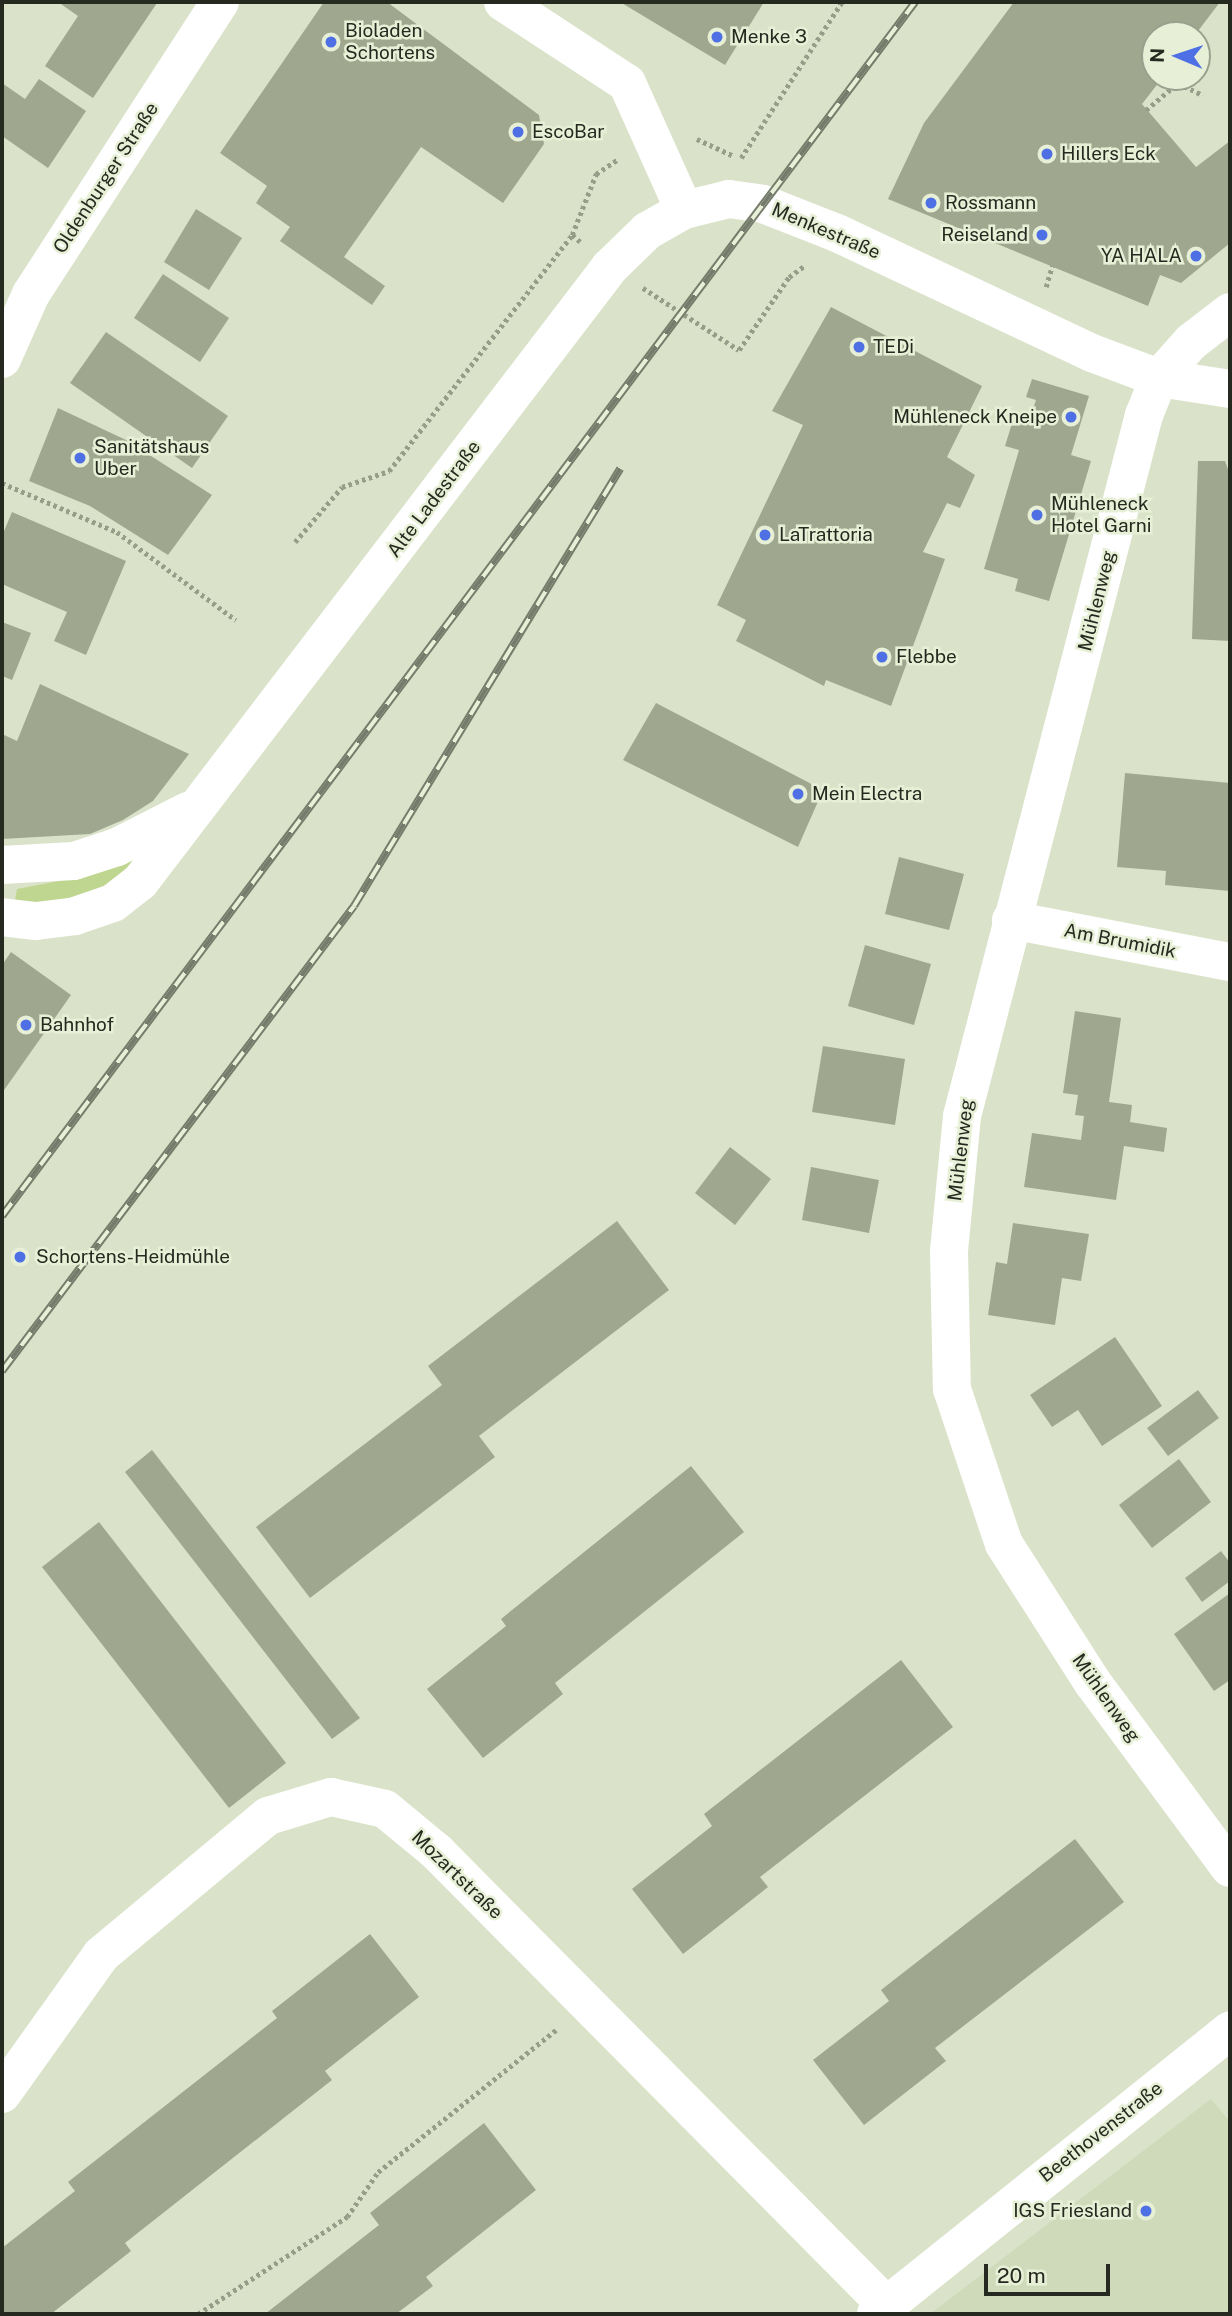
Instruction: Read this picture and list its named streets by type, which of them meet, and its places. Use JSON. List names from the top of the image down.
{
  "streets": {
    "street": [
      "Oldenburger Straße",
      "Menkestraße",
      "Alte Ladestraße",
      "Mühlenweg",
      "Am Brumidik",
      "Mozartstraße",
      "Beethovenstraße"
    ]
  },
  "crossings": [
    ["Menkestraße", "Alte Ladestraße"],
    ["Menkestraße", "Mühlenweg"],
    ["Mühlenweg", "Am Brumidik"],
    ["Mozartstraße", "Beethovenstraße"]
  ],
  "places": [
    "Menke 3",
    "Bioladen Schortens",
    "EscoBar",
    "Hillers Eck",
    "Rossmann",
    "Reiseland",
    "YA HALA",
    "TEDi",
    "Mühleneck Kneipe",
    "Sanitätshaus Uber",
    "Mühleneck Hotel Garni",
    "LaTrattoria",
    "Flebbe",
    "Mein Electra",
    "Bahnhof",
    "Schortens-Heidmühle",
    "IGS Friesland"
  ],
  "scale_bar": "20 m",
  "north": "left"
}
